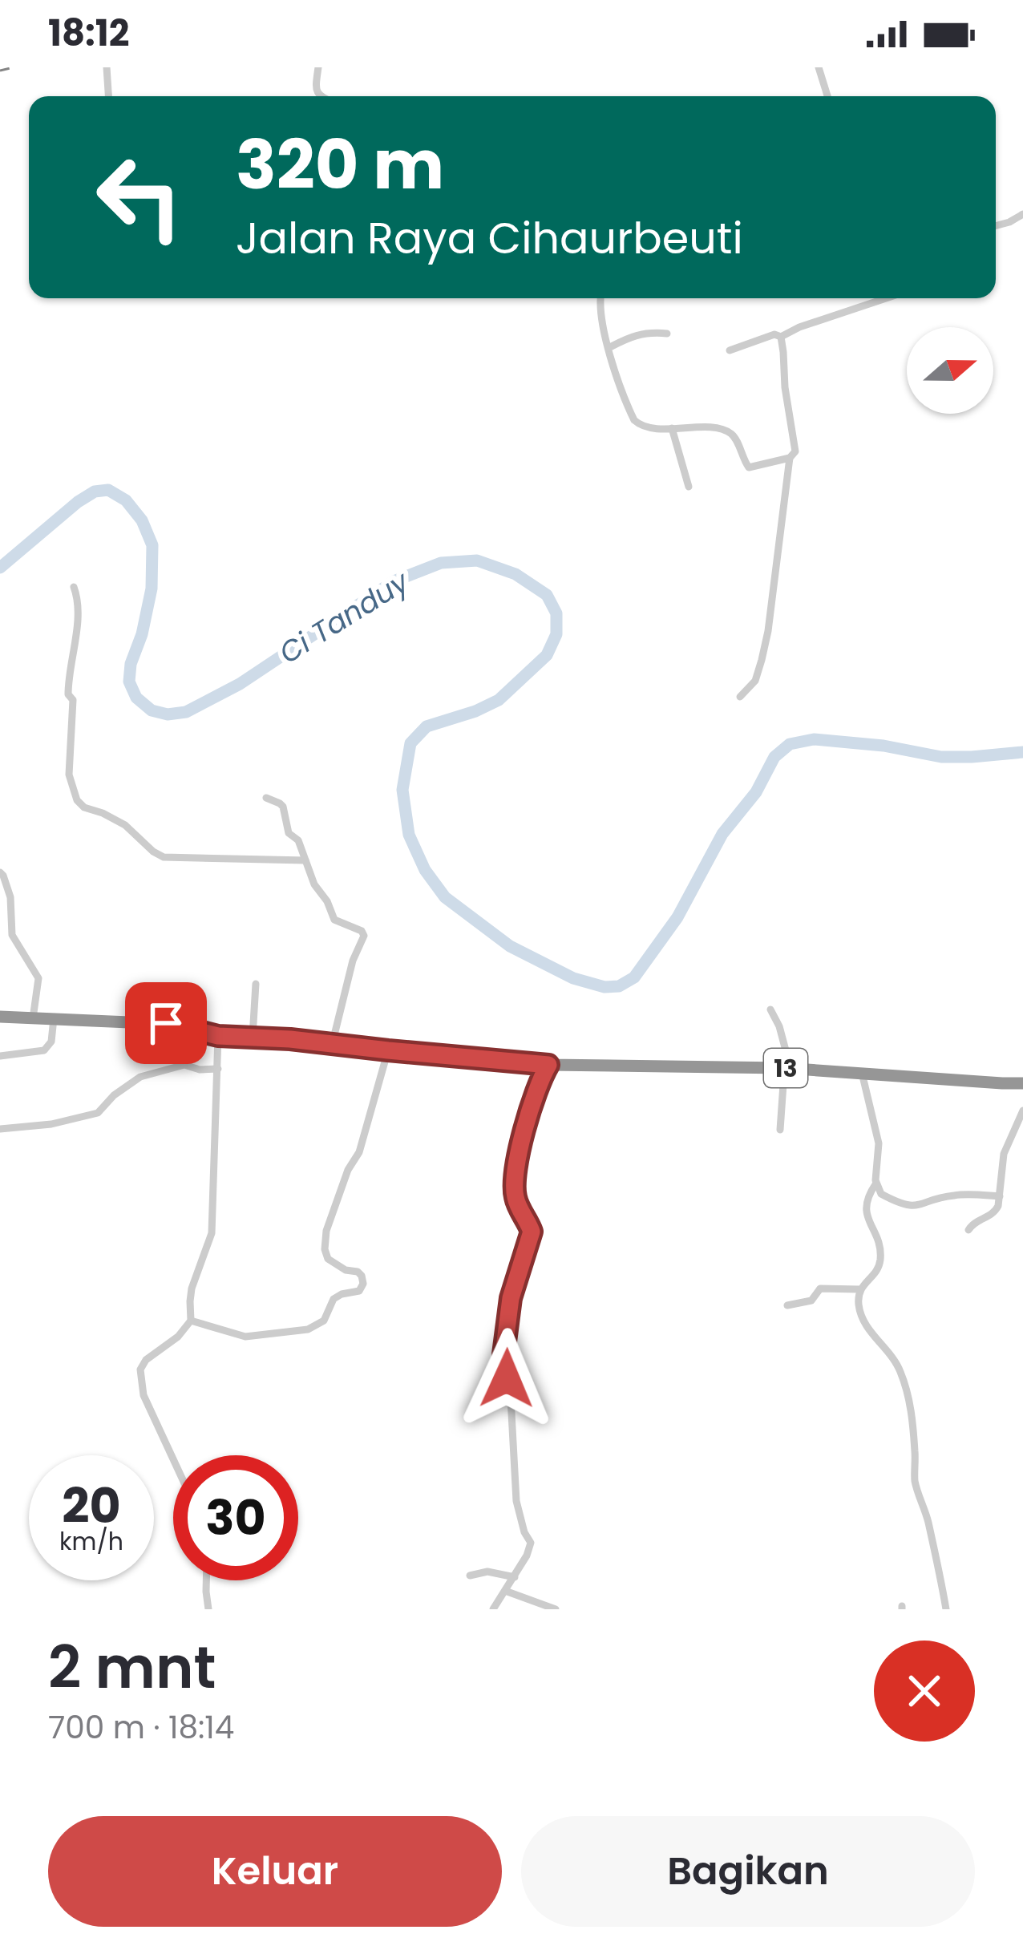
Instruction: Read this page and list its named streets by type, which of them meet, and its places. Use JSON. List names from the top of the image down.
{
  "streets": {
    "highway": ["13"]
  },
  "water": ["Ci Tanduy"],
  "north": "right",
  "page": {
    "status": "18:12",
    "turn": ["320 m", "Jalan Raya Cihaurbeuti"],
    "speed": "20 km/h",
    "limit": "30",
    "heading": ["2 mnt", "700 m · 18:14"],
    "buttons": ["Keluar", "Bagikan"]
  }
}
